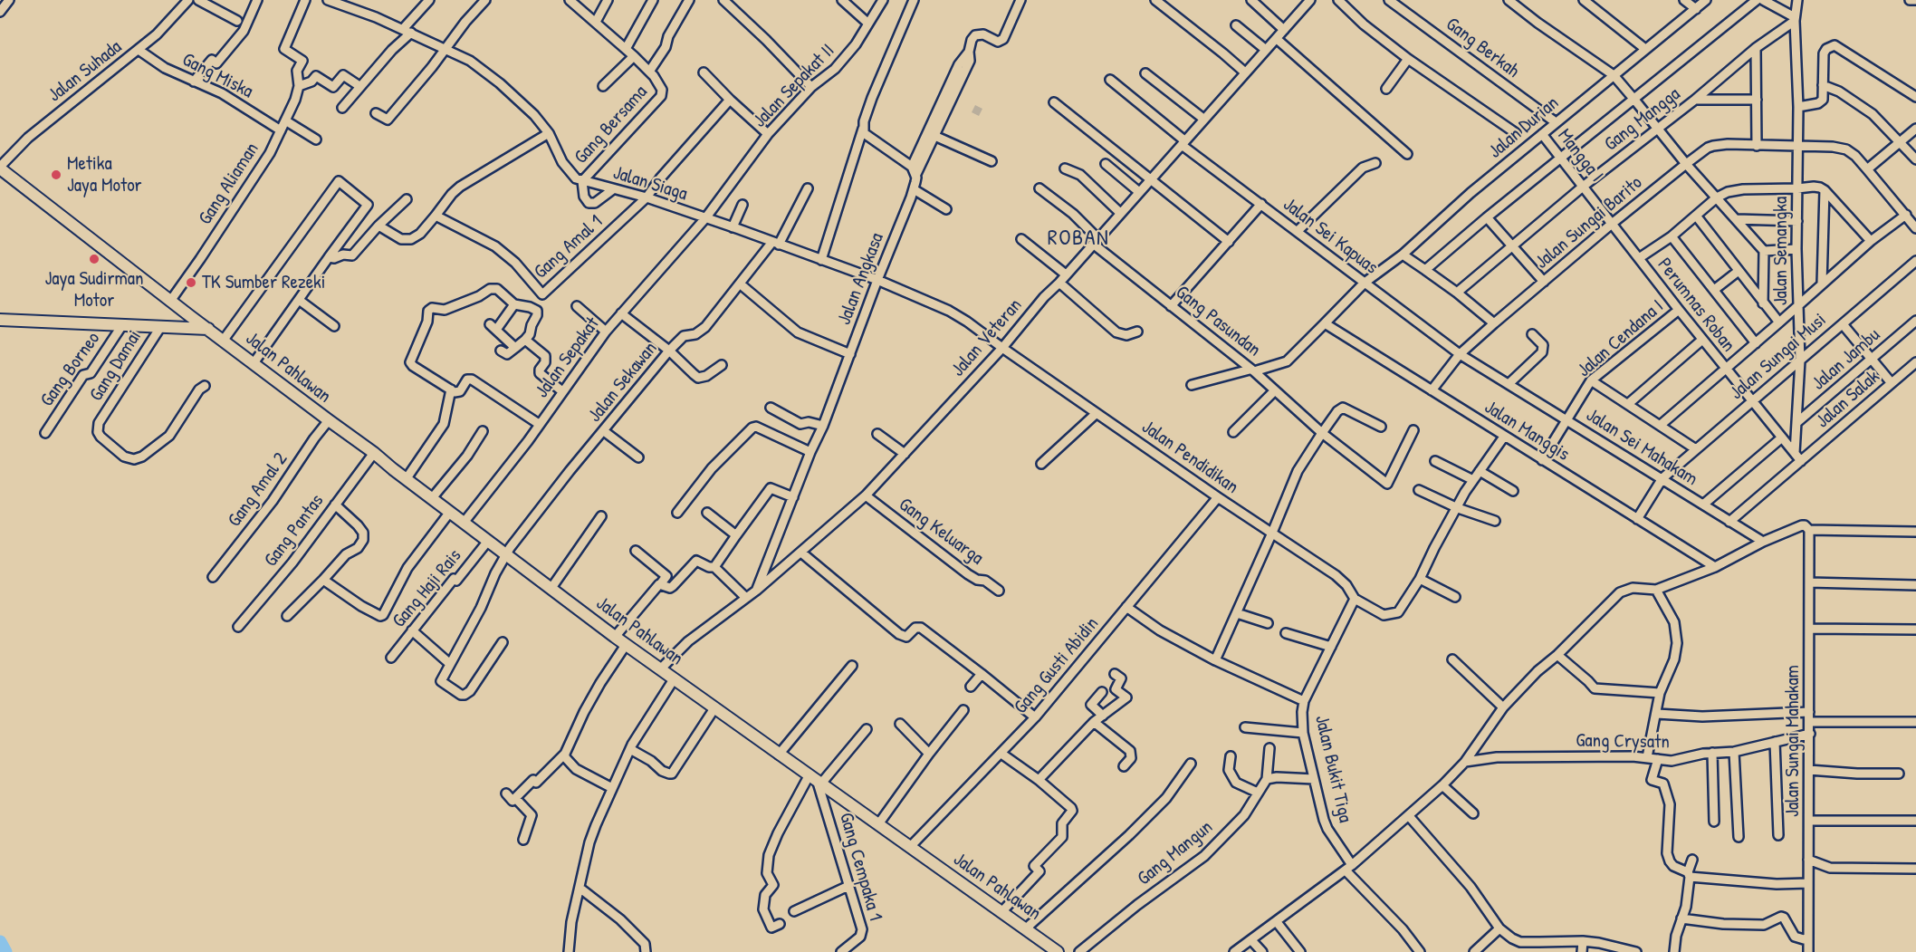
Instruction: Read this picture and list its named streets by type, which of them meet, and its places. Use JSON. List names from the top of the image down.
{
  "streets": {
    "main road": ["Jalan Pahlawan"],
    "street": [
      "Gang Berkah",
      "Jalan Suhada",
      "Gang Miska",
      "Jalan Sepakat II",
      "Gang Mangga",
      "Gang Bersama",
      "Jalan Durian",
      "Mangga I",
      "Gang Aliaman",
      "Jalan Siaga",
      "Jalan Sungai Barito",
      "Jalan Sei Kapuas",
      "Gang Amal 1",
      "Jalan Semangka",
      "Jalan Angkasa",
      "Perumnas Roban",
      "Gang Pasundan",
      "Jalan Veteran",
      "Jalan Cendana I",
      "Jalan Sungai Musi",
      "Jalan Sepakat",
      "Jalan Jambu",
      "Gang Damai",
      "Gang Borneo",
      "Jalan Sekawan",
      "Jalan Salak",
      "Jalan Manggis",
      "Jalan Sei Mahakam",
      "Jalan Pendidikan",
      "Gang Amal 2",
      "Gang Pantas",
      "Gang Keluarga",
      "Gang Haji Rais",
      "Gang Gusti Abidin",
      "Jalan Sungai Mahakam",
      "Gang Crysatn",
      "Jalan Bukit Tiga",
      "Gang Mangun",
      "Gang Cempaka 1"
    ]
  },
  "crossings": [
    ["Gang Berkah", "Jalan Durian"],
    ["Jalan Suhada", "Gang Miska"],
    ["Jalan Suhada", "Jalan Pahlawan"],
    ["Gang Miska", "Gang Aliaman"],
    ["Jalan Sepakat II", "Jalan Siaga"],
    ["Jalan Sepakat II", "Jalan Sepakat"],
    ["Gang Mangga", "Mangga I"],
    ["Gang Bersama", "Jalan Siaga"],
    ["Jalan Durian", "Mangga I"],
    ["Jalan Durian", "Jalan Sei Kapuas"],
    ["Mangga I", "Jalan Sungai Barito"],
    ["Mangga I", "Perumnas Roban"],
    ["Gang Aliaman", "Jalan Pahlawan"],
    ["Jalan Siaga", "Gang Amal 1"],
    ["Jalan Siaga", "Jalan Angkasa"],
    ["Jalan Siaga", "Jalan Veteran"],
    ["Jalan Siaga", "Jalan Sepakat"],
    ["Jalan Siaga", "Jalan Sekawan"],
    ["Jalan Siaga", "Jalan Pendidikan"],
    ["Jalan Sungai Barito", "Jalan Sei Kapuas"],
    ["Jalan Sungai Barito", "Jalan Semangka"],
    ["Jalan Sungai Barito", "Perumnas Roban"],
    ["Jalan Sungai Barito", "Jalan Manggis"],
    ["Jalan Sungai Barito", "Jalan Sei Mahakam"],
    ["Jalan Sei Kapuas", "Jalan Veteran"],
    ["Jalan Sei Kapuas", "Jalan Sei Mahakam"],
    ["Jalan Semangka", "Perumnas Roban"],
    ["Jalan Semangka", "Jalan Sungai Musi"],
    ["Jalan Semangka", "Jalan Jambu"],
    ["Jalan Semangka", "Jalan Salak"],
    ["Jalan Angkasa", "Jalan Veteran"],
    ["Perumnas Roban", "Jalan Cendana I"],
    ["Perumnas Roban", "Jalan Sungai Musi"],
    ["Perumnas Roban", "Jalan Salak"],
    ["Gang Pasundan", "Jalan Veteran"],
    ["Gang Pasundan", "Jalan Manggis"],
    ["Jalan Veteran", "Jalan Pahlawan"],
    ["Jalan Veteran", "Jalan Pendidikan"],
    ["Jalan Veteran", "Gang Keluarga"],
    ["Jalan Cendana I", "Jalan Manggis"],
    ["Jalan Cendana I", "Jalan Sei Mahakam"],
    ["Jalan Sungai Musi", "Jalan Manggis"],
    ["Jalan Sungai Musi", "Jalan Sei Mahakam"],
    ["Jalan Sepakat", "Jalan Pahlawan"],
    ["Jalan Pahlawan", "Jalan Sekawan"],
    ["Jalan Pahlawan", "Gang Amal 2"],
    ["Jalan Pahlawan", "Gang Pantas"],
    ["Jalan Pahlawan", "Gang Haji Rais"],
    ["Jalan Pahlawan", "Gang Gusti Abidin"],
    ["Jalan Pahlawan", "Gang Cempaka 1"],
    ["Jalan Salak", "Jalan Sei Mahakam"],
    ["Jalan Pendidikan", "Gang Gusti Abidin"],
    ["Jalan Pendidikan", "Jalan Bukit Tiga"],
    ["Jalan Sungai Mahakam", "Gang Crysatn"]
  ],
  "districts": ["ROBAN"],
  "places": ["Metika Jaya Motor", "Jaya Sudirman Motor", "TK Sumber Rezeki"]
}
